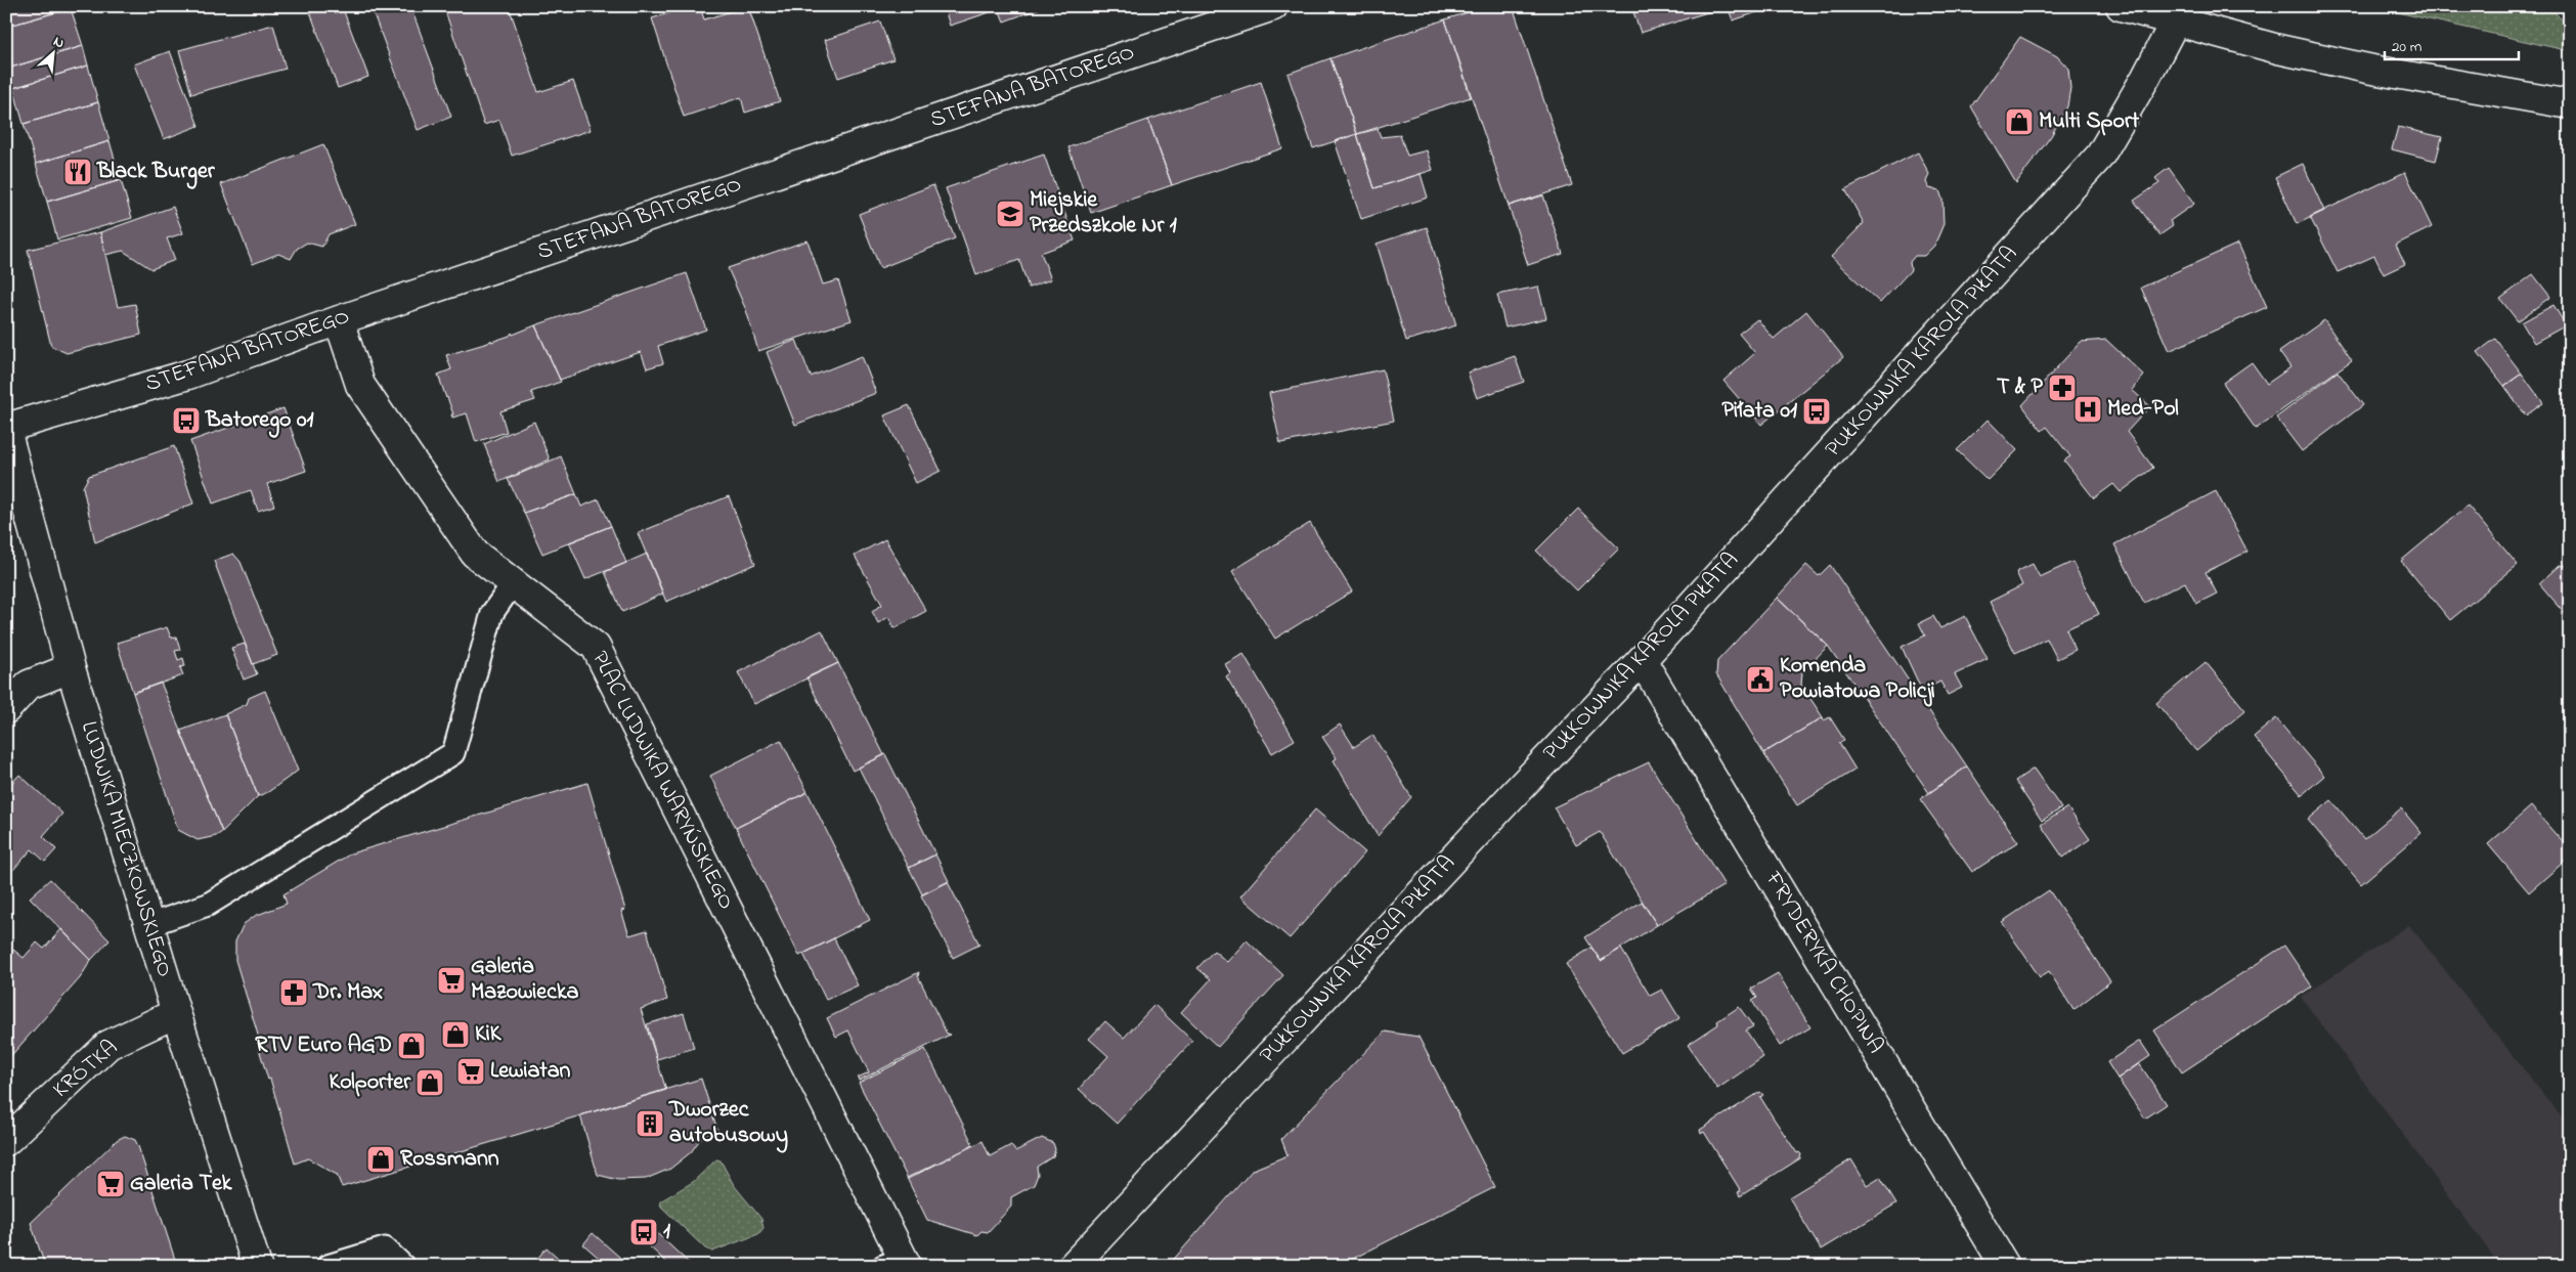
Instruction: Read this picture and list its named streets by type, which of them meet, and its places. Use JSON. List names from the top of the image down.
{
  "streets": {
    "street": [
      "STEFANA BATOREGO",
      "PUŁKOWNIKA KAROLA PIŁATA",
      "PLAC LUDWIKA WARYŃSKIEGO",
      "LUDWIKA MIECZKOWSKIEGO",
      "FRYDERYKA CHOPINA",
      "KRÓTKA"
    ]
  },
  "crossings": [
    ["STEFANA BATOREGO", "PLAC LUDWIKA WARYŃSKIEGO"],
    ["STEFANA BATOREGO", "LUDWIKA MIECZKOWSKIEGO"],
    ["PUŁKOWNIKA KAROLA PIŁATA", "FRYDERYKA CHOPINA"],
    ["LUDWIKA MIECZKOWSKIEGO", "KRÓTKA"]
  ],
  "places": {
    "shop": [
      "Multi Sport",
      "KiK",
      "RTV Euro AGD",
      "Kolporter",
      "Rossmann"
    ],
    "restaurant": ["Black Burger"],
    "school or university": ["Miejskie Przedszkole Nr 1"],
    "pharmacy": ["T & P", "Dr. Max"],
    "hospital": ["Med-Pol"],
    "bus stop": ["Piłata 01", "Batorego 01", "1"],
    "public building": ["Komenda Powiatowa Policji"],
    "supermarket": ["Galeria Mazowiecka", "Lewiatan", "Galeria Tek"],
    "building": ["Dworzec autobusowy"]
  },
  "scale_bar": "20 m",
  "north": "top right"
}
